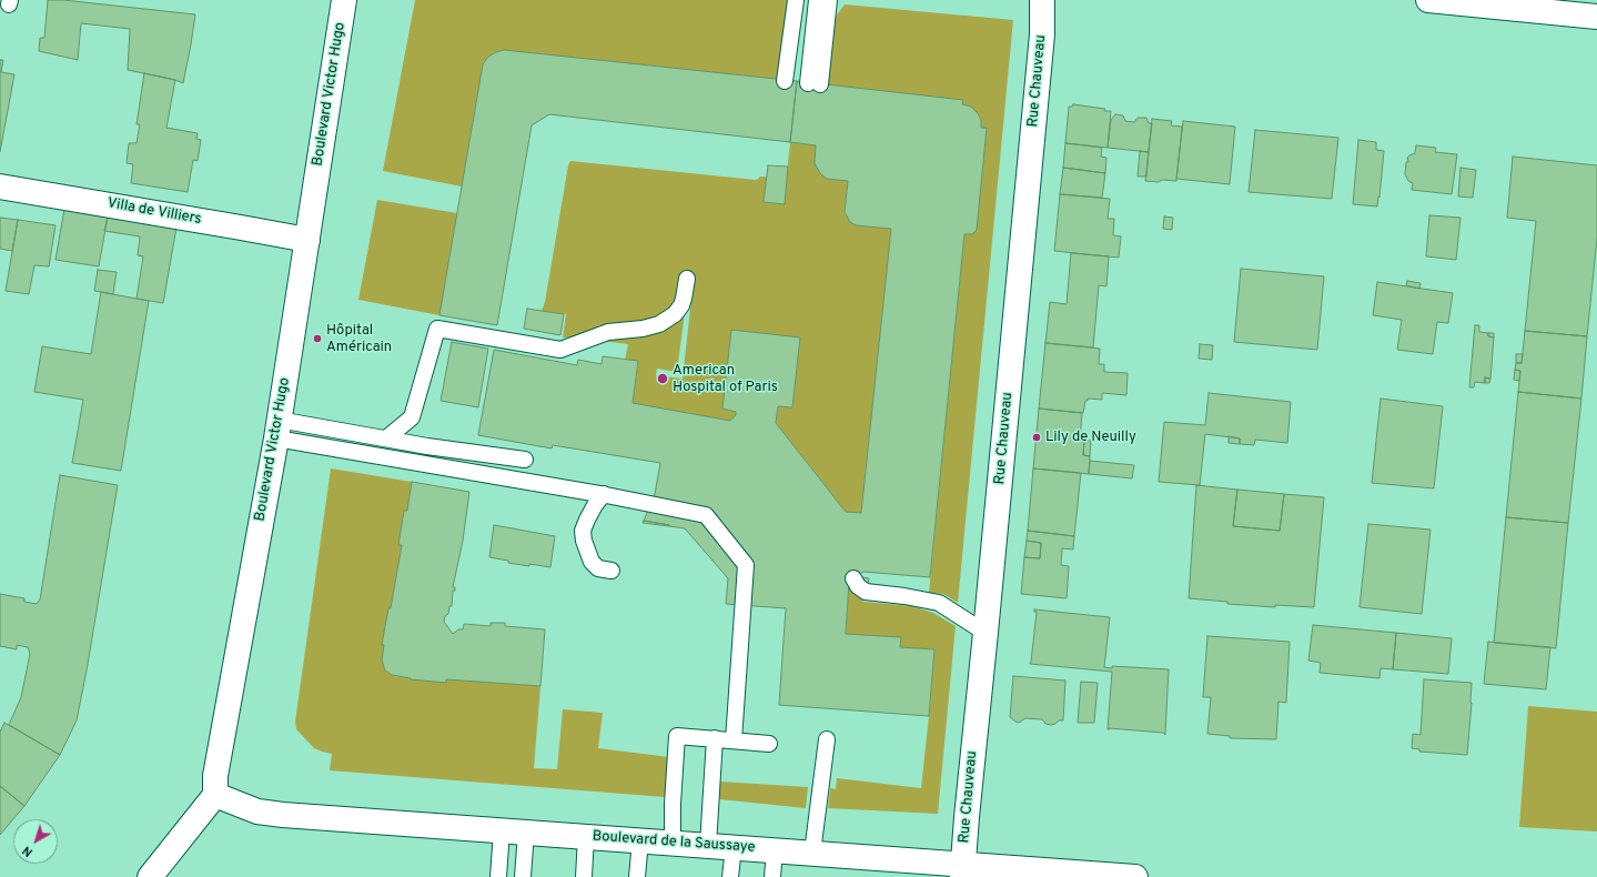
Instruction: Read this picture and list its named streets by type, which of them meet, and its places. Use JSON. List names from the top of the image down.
{
  "streets": {
    "street": [
      "Rue Chauveau",
      "Boulevard Victor Hugo",
      "Villa de Villiers",
      "Boulevard de la Saussaye"
    ]
  },
  "crossings": [
    ["Rue Chauveau", "Boulevard de la Saussaye"],
    ["Boulevard Victor Hugo", "Villa de Villiers"],
    ["Boulevard Victor Hugo", "Boulevard de la Saussaye"]
  ],
  "places": ["Hôpital Américain", "American Hospital of Paris", "Lily de Neuilly"],
  "north": "bottom left"
}
